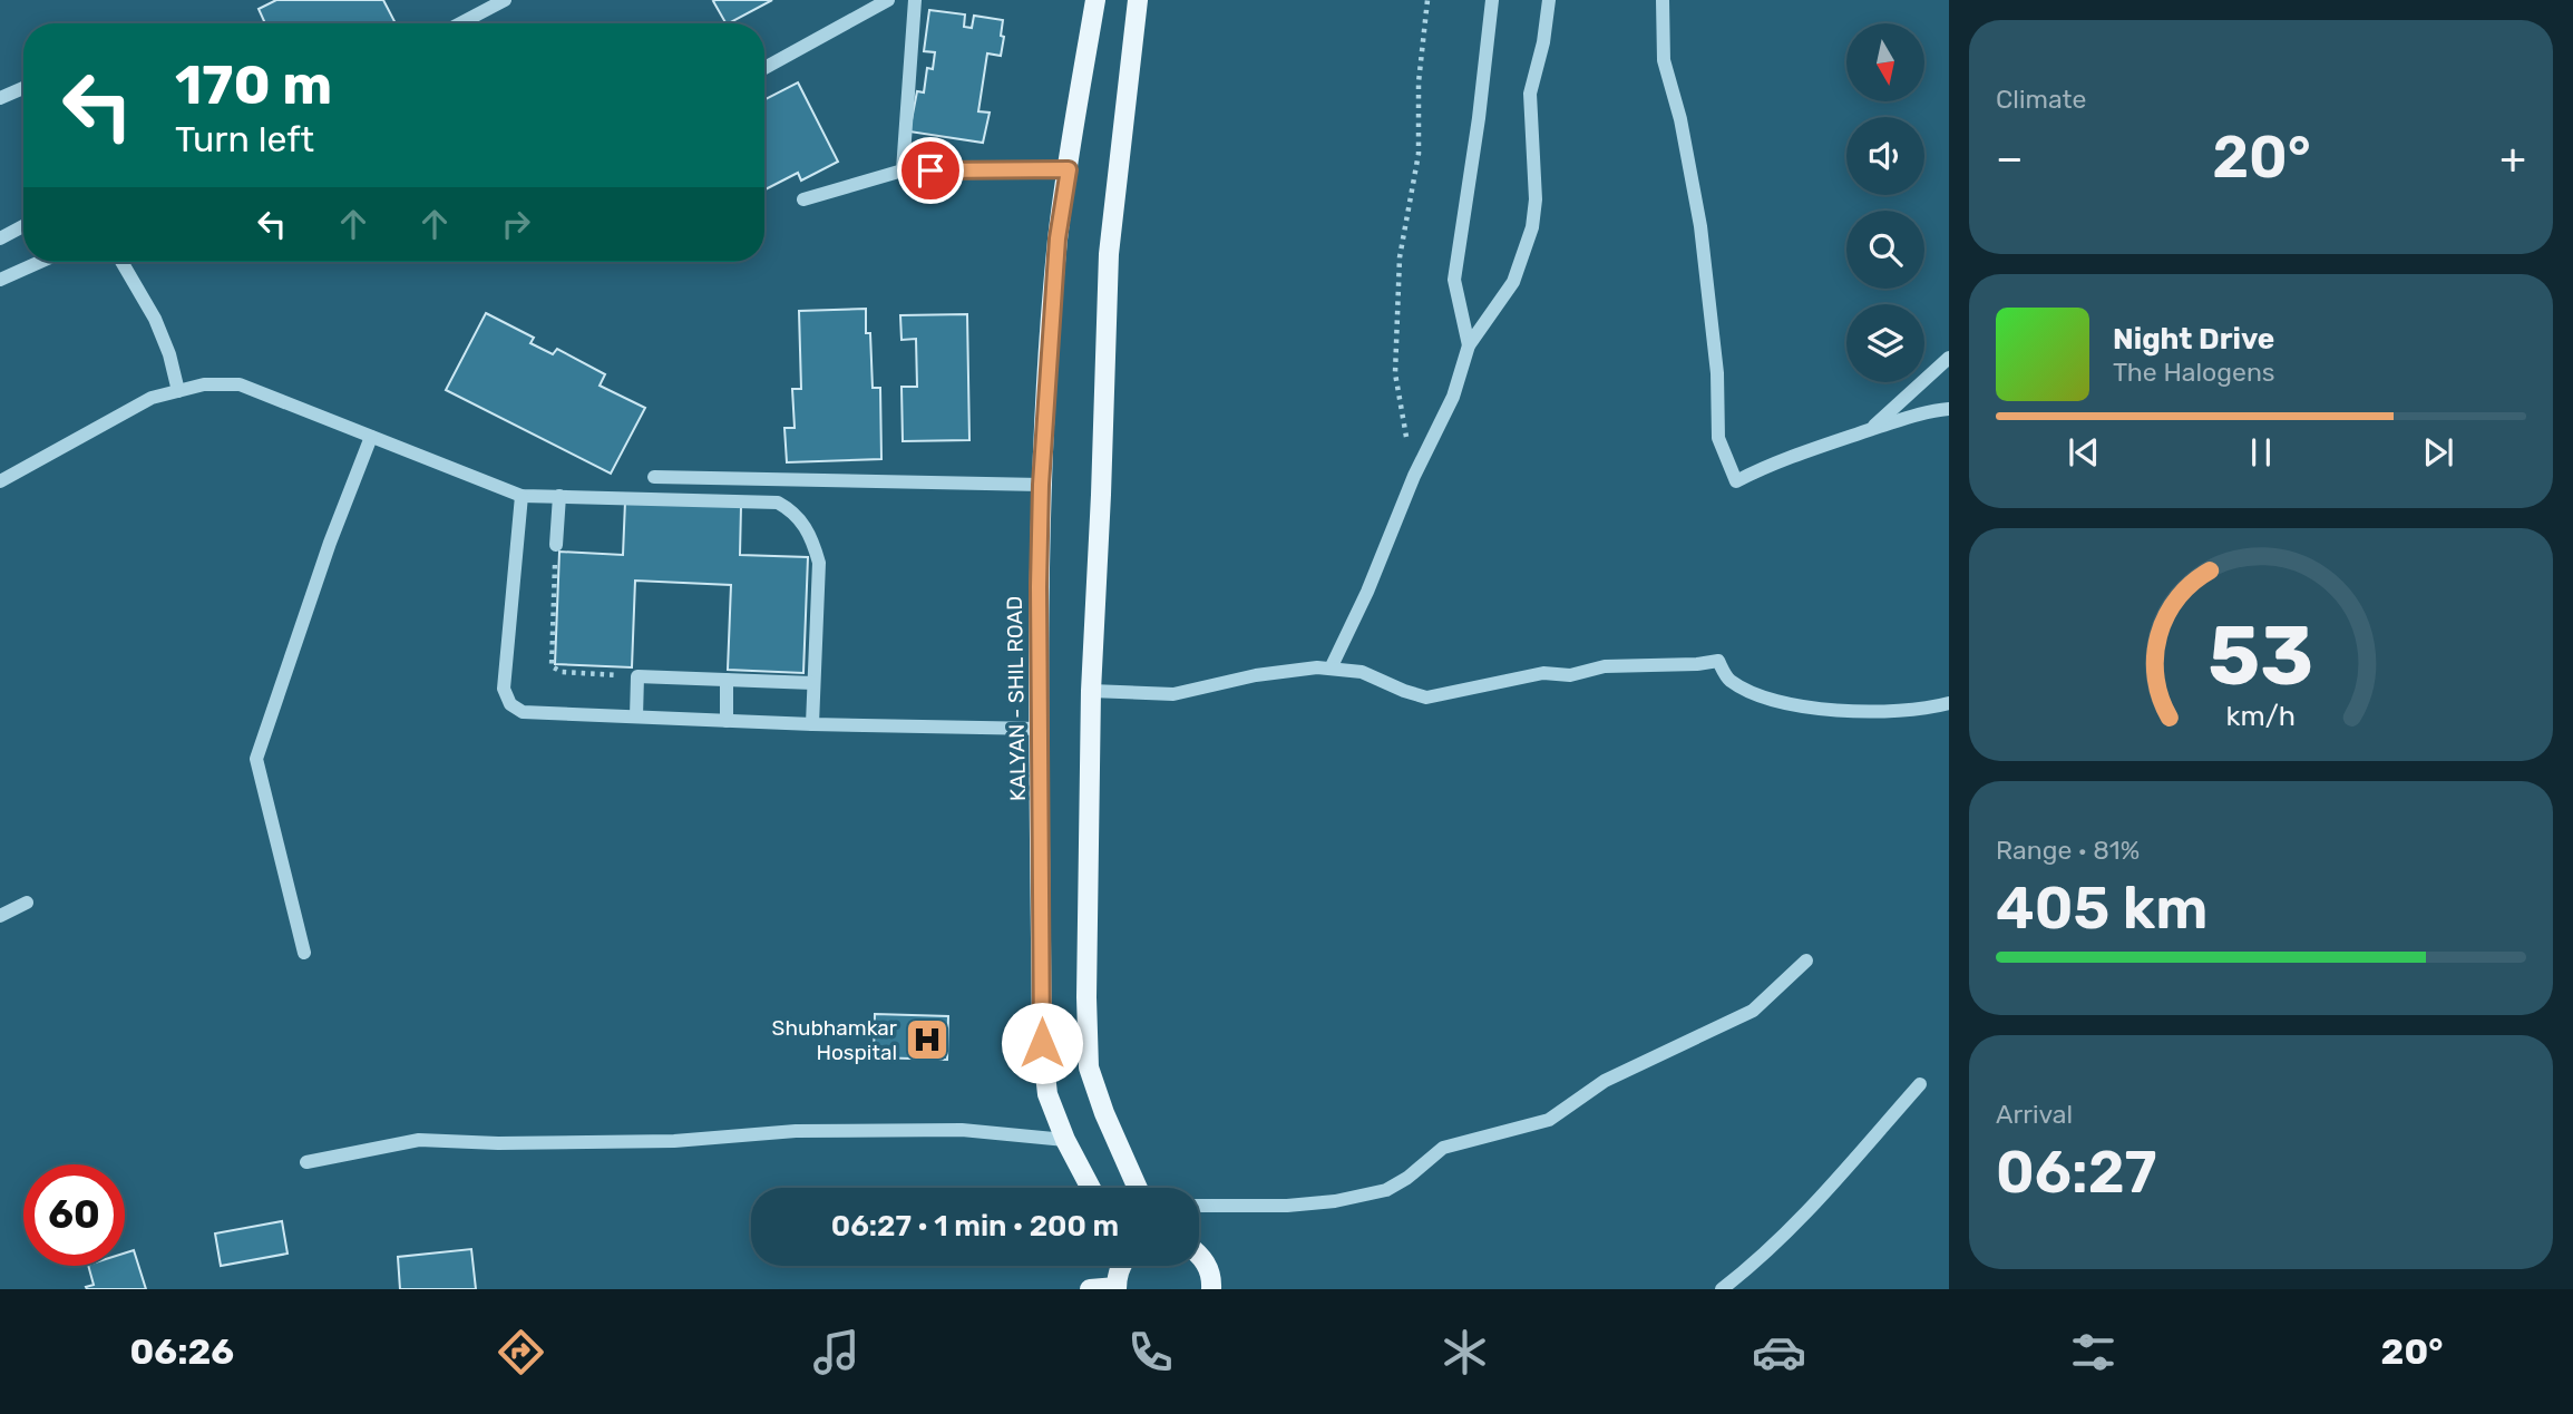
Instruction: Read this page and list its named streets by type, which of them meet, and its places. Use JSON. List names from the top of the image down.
{
  "streets": {
    "main road": ["KALYAN - SHIL ROAD"]
  },
  "places": {
    "hospital": ["Shubhamkar Hospital"]
  },
  "north": "bottom",
  "page": {
    "tile": [
      "Climate",
      ["Range · 81%", "405 km"],
      ["Arrival", "06:27"]
    ],
    "turn": ["170 m", "Turn left"],
    "heat": ["−", "20°", "+"],
    "song": ["Night Drive", "The Halogens"],
    "limit": "60",
    "trip": "06:27 · 1 min · 200 m",
    "tabs": ["06:26", "20°"],
    "gauge": ["53", "km/h"]
  }
}
